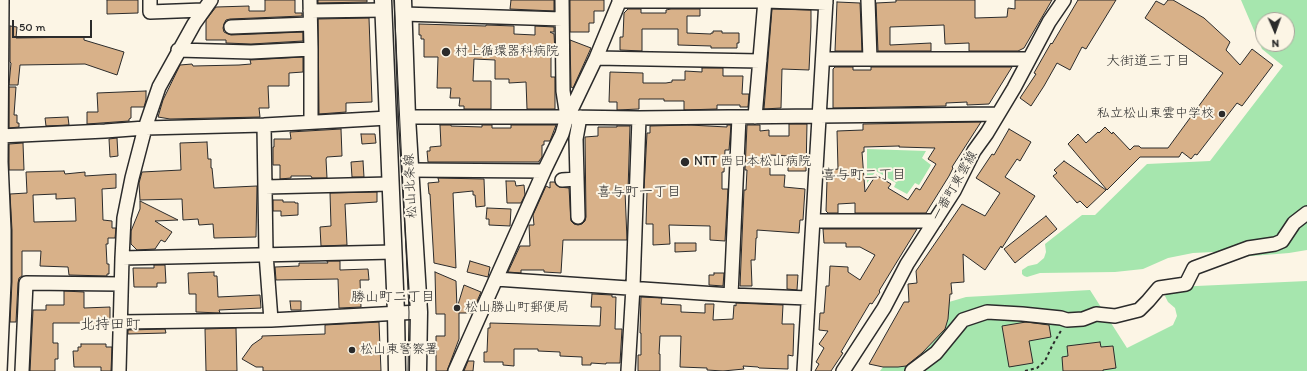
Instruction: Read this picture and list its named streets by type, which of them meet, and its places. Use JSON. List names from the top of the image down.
{
  "streets": {
    "main road": ["松山北条線"],
    "street": ["一番町東雲線"]
  },
  "districts": [
    "大街道三丁目",
    "喜与町二丁目",
    "喜与町一丁目",
    "勝山町二丁目",
    "北持田町"
  ],
  "places": [
    "村上循環器科病院",
    "私立松山東雲中学校",
    "NTT 西日本松山病院",
    "松山勝山町郵便局",
    "松山東警察署"
  ],
  "scale_bar": "50 m",
  "north": "bottom"
}
